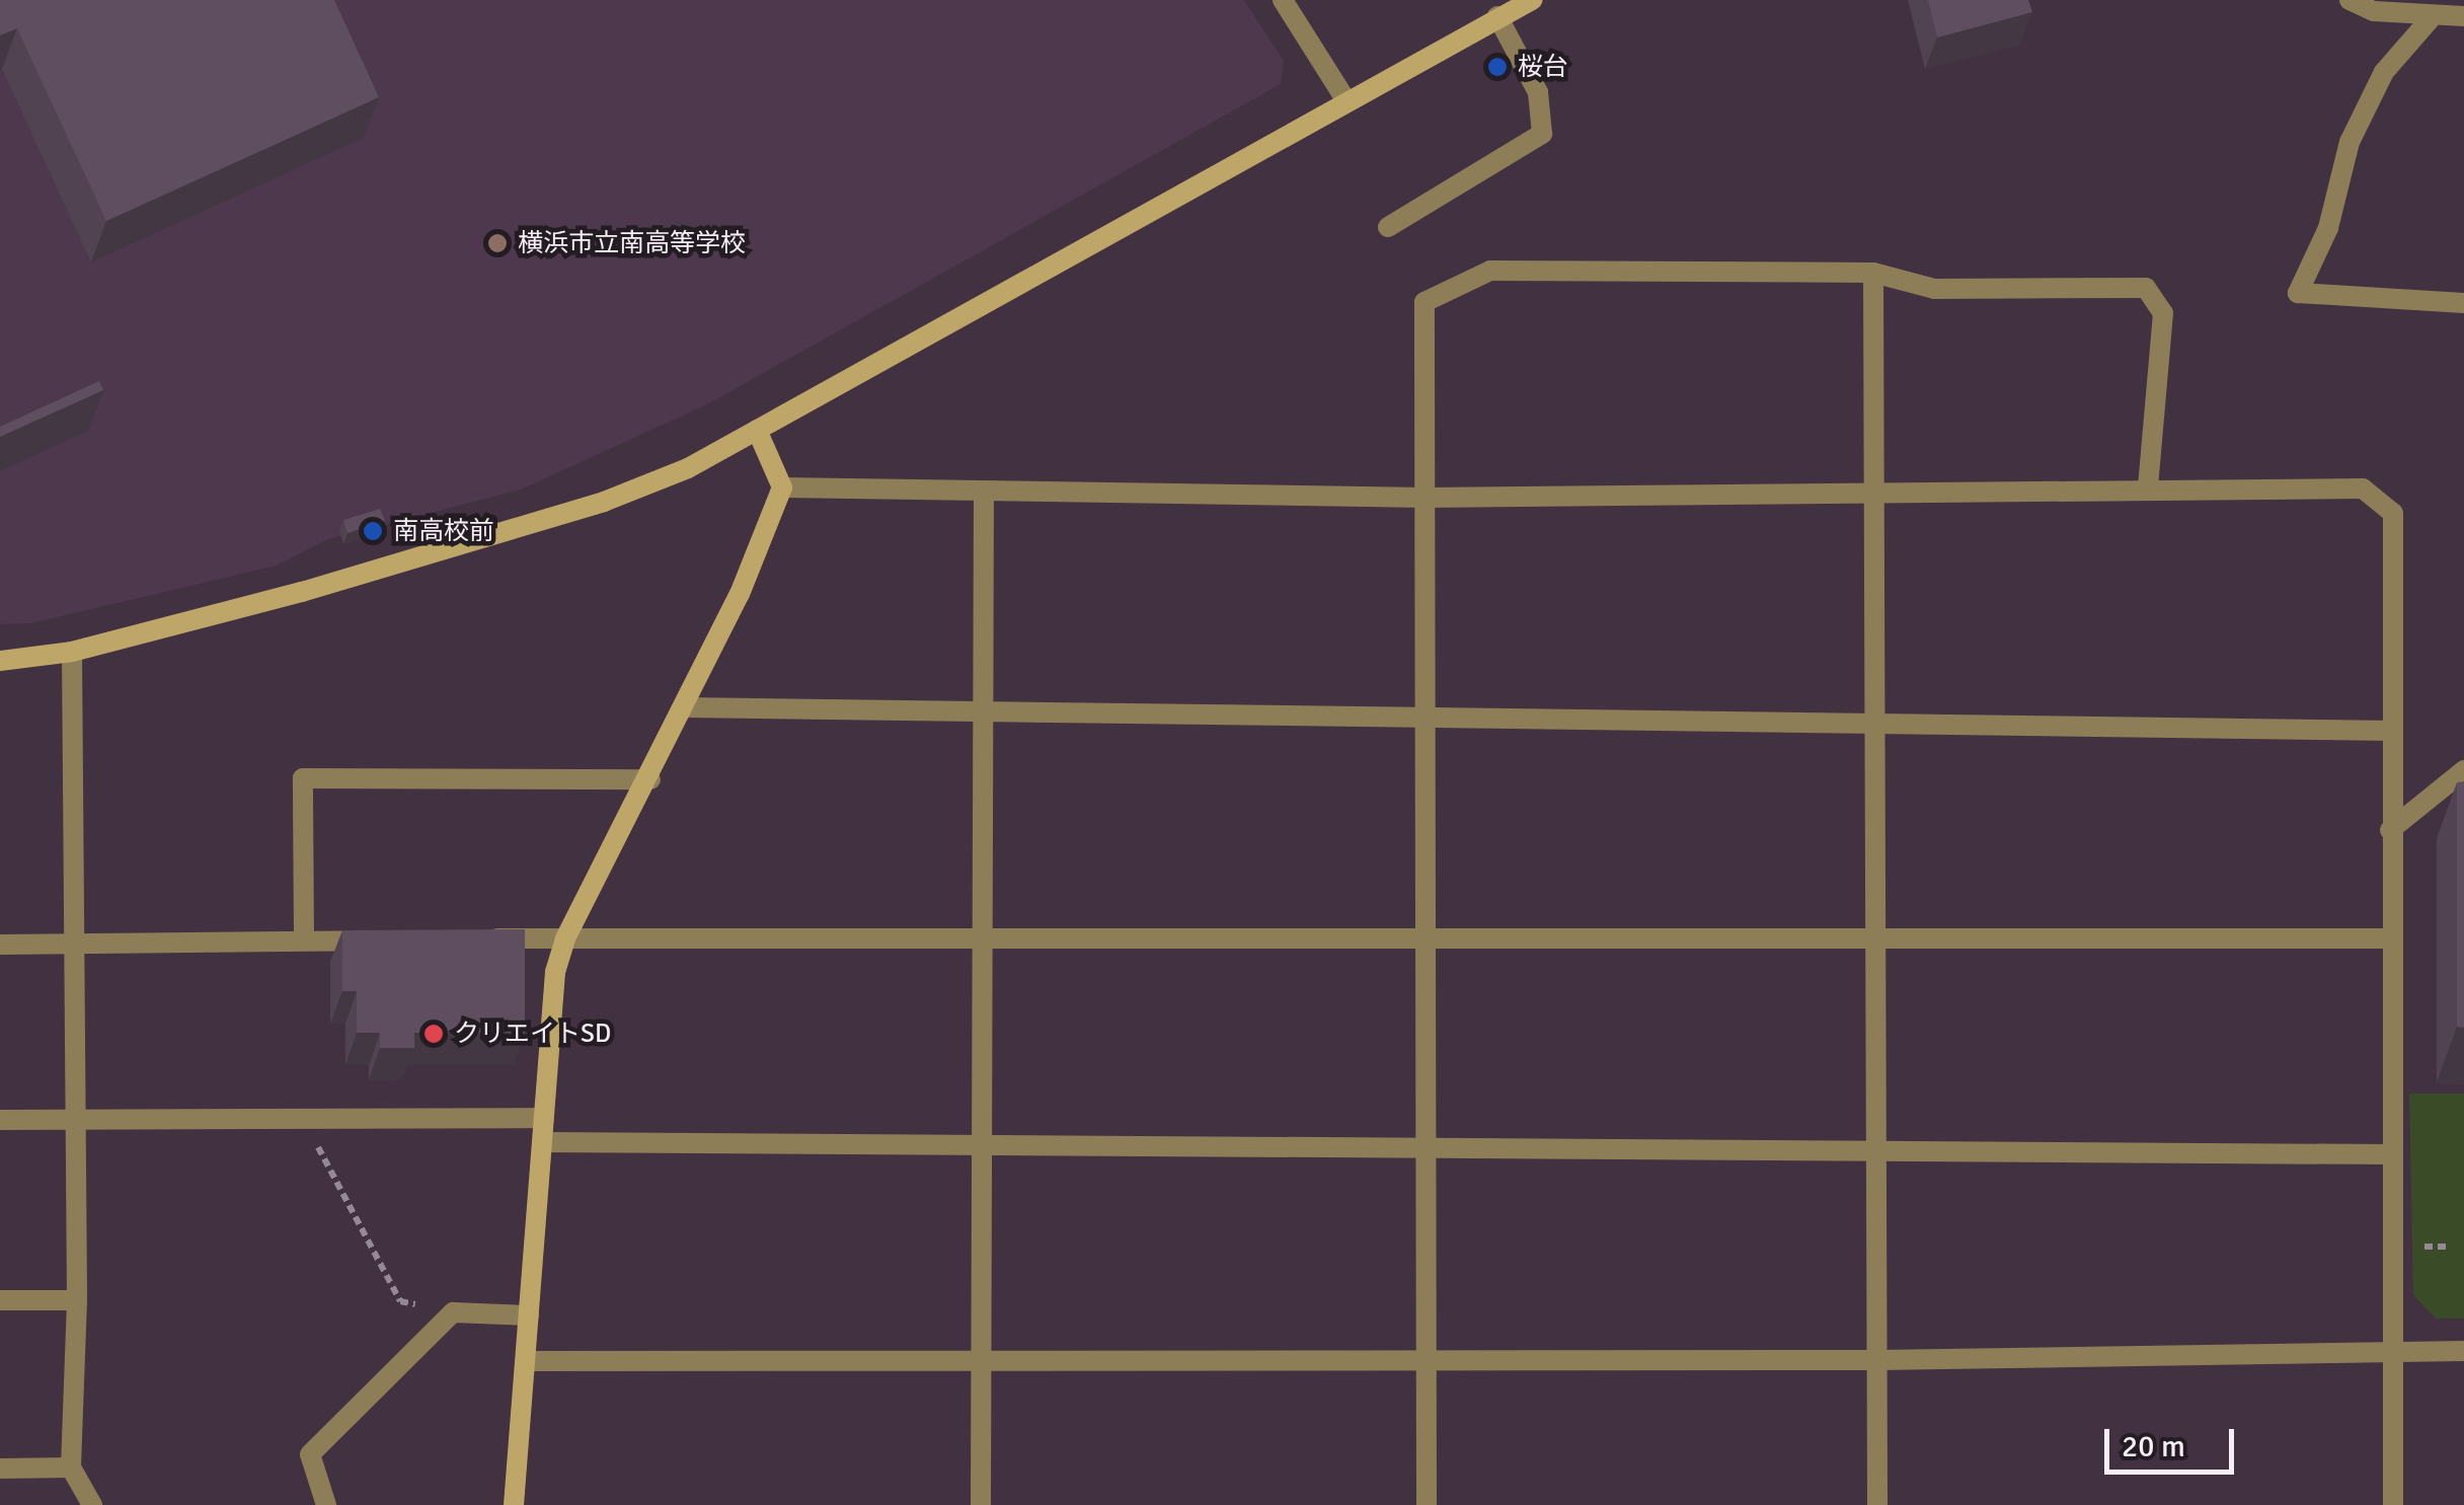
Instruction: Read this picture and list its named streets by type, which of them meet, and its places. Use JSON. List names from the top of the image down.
{
  "places": [
    "桜台",
    "横浜市立南高等学校",
    "南高校前",
    "クリエイトSD"
  ],
  "scale_bar": "20 m"
}
